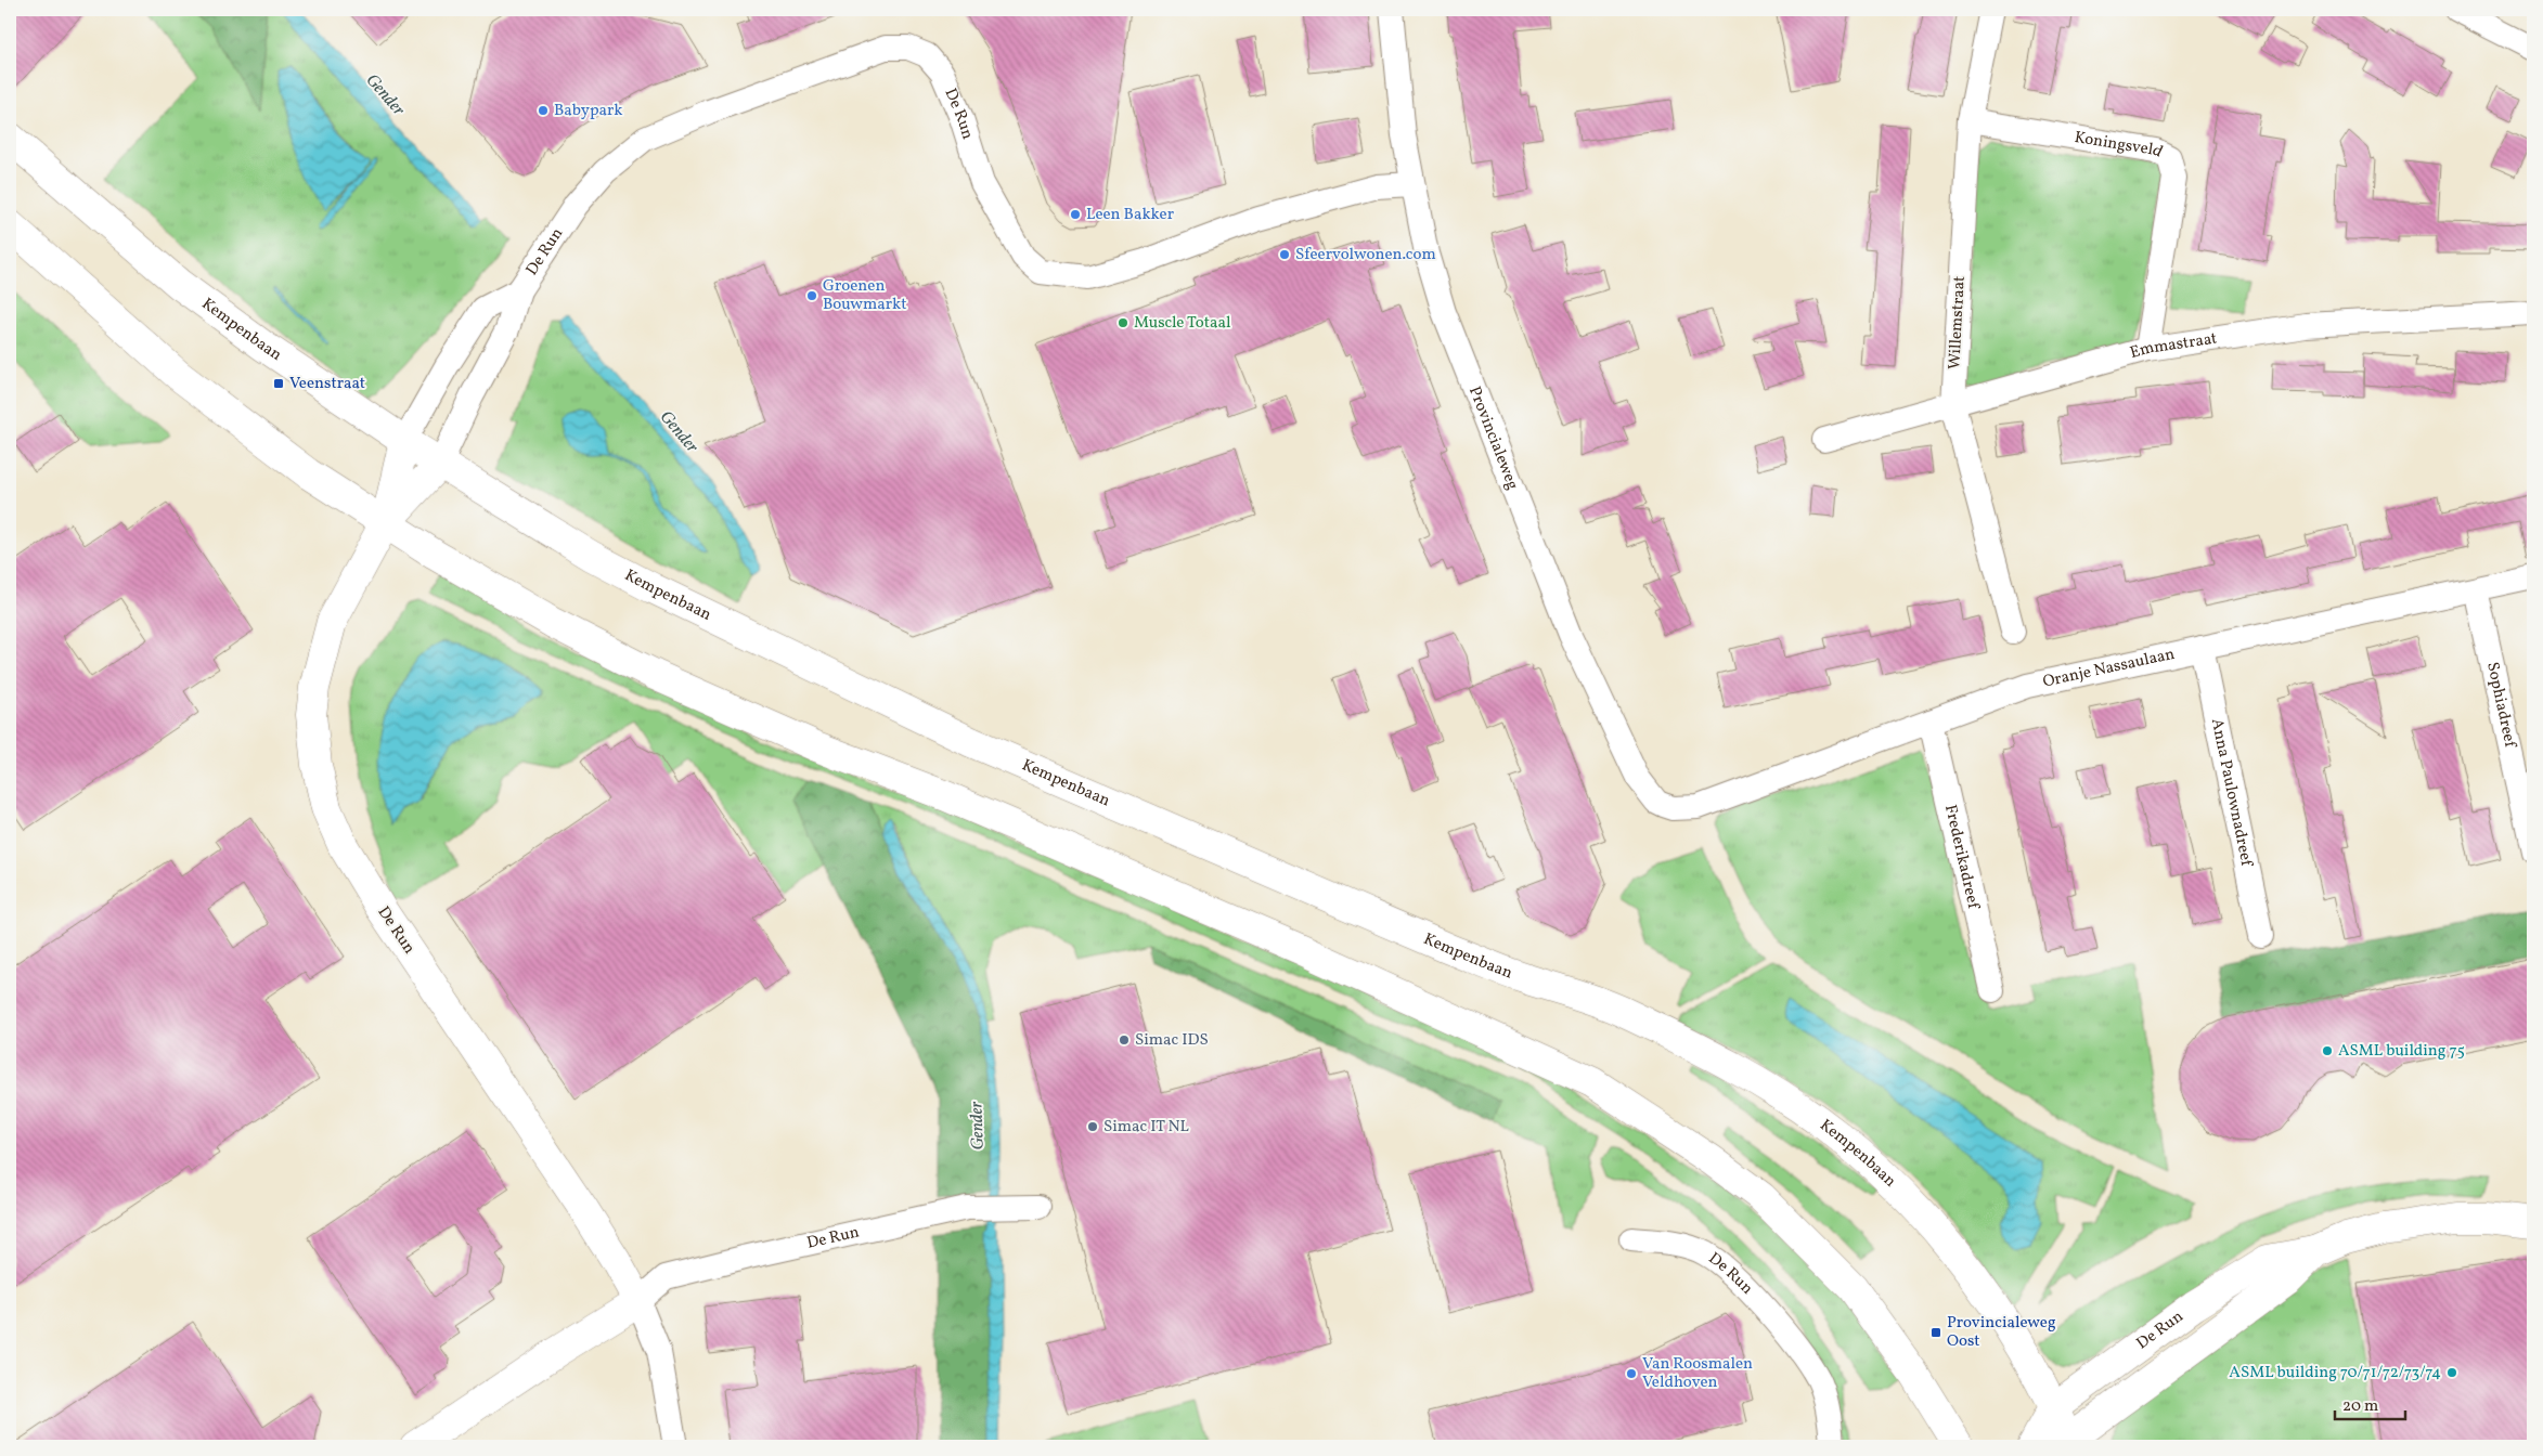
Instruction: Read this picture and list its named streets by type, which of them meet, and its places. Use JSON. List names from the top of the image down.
{
  "streets": {
    "main road": ["De Run", "Kempenbaan"],
    "street": [
      "Koningsveld",
      "Willemstraat",
      "Emmastraat",
      "Provincialeweg",
      "Oranje Nassaulaan",
      "Sophiadreef",
      "Anna Paulownadreef",
      "Frederikadreef"
    ]
  },
  "crossings": [
    ["De Run", "Kempenbaan"],
    ["De Run", "Provincialeweg"],
    ["Koningsveld", "Willemstraat"],
    ["Koningsveld", "Emmastraat"],
    ["Willemstraat", "Emmastraat"],
    ["Provincialeweg", "Oranje Nassaulaan"],
    ["Oranje Nassaulaan", "Sophiadreef"],
    ["Oranje Nassaulaan", "Anna Paulownadreef"],
    ["Oranje Nassaulaan", "Frederikadreef"]
  ],
  "water": ["Gender"],
  "places": {
    "other": [
      "Babypark",
      "Leen Bakker",
      "Sfeervolwonen.com",
      "Groenen Bouwmarkt",
      "Muscle Totaal",
      "Simac IDS",
      "ASML building 75",
      "Simac IT NL",
      "ASML building 70/71/72/73/74",
      "Van Roosmalen Veldhoven"
    ],
    "transit": ["Veenstraat", "Provincialeweg Oost"]
  },
  "scale_bar": "20 m"
}
